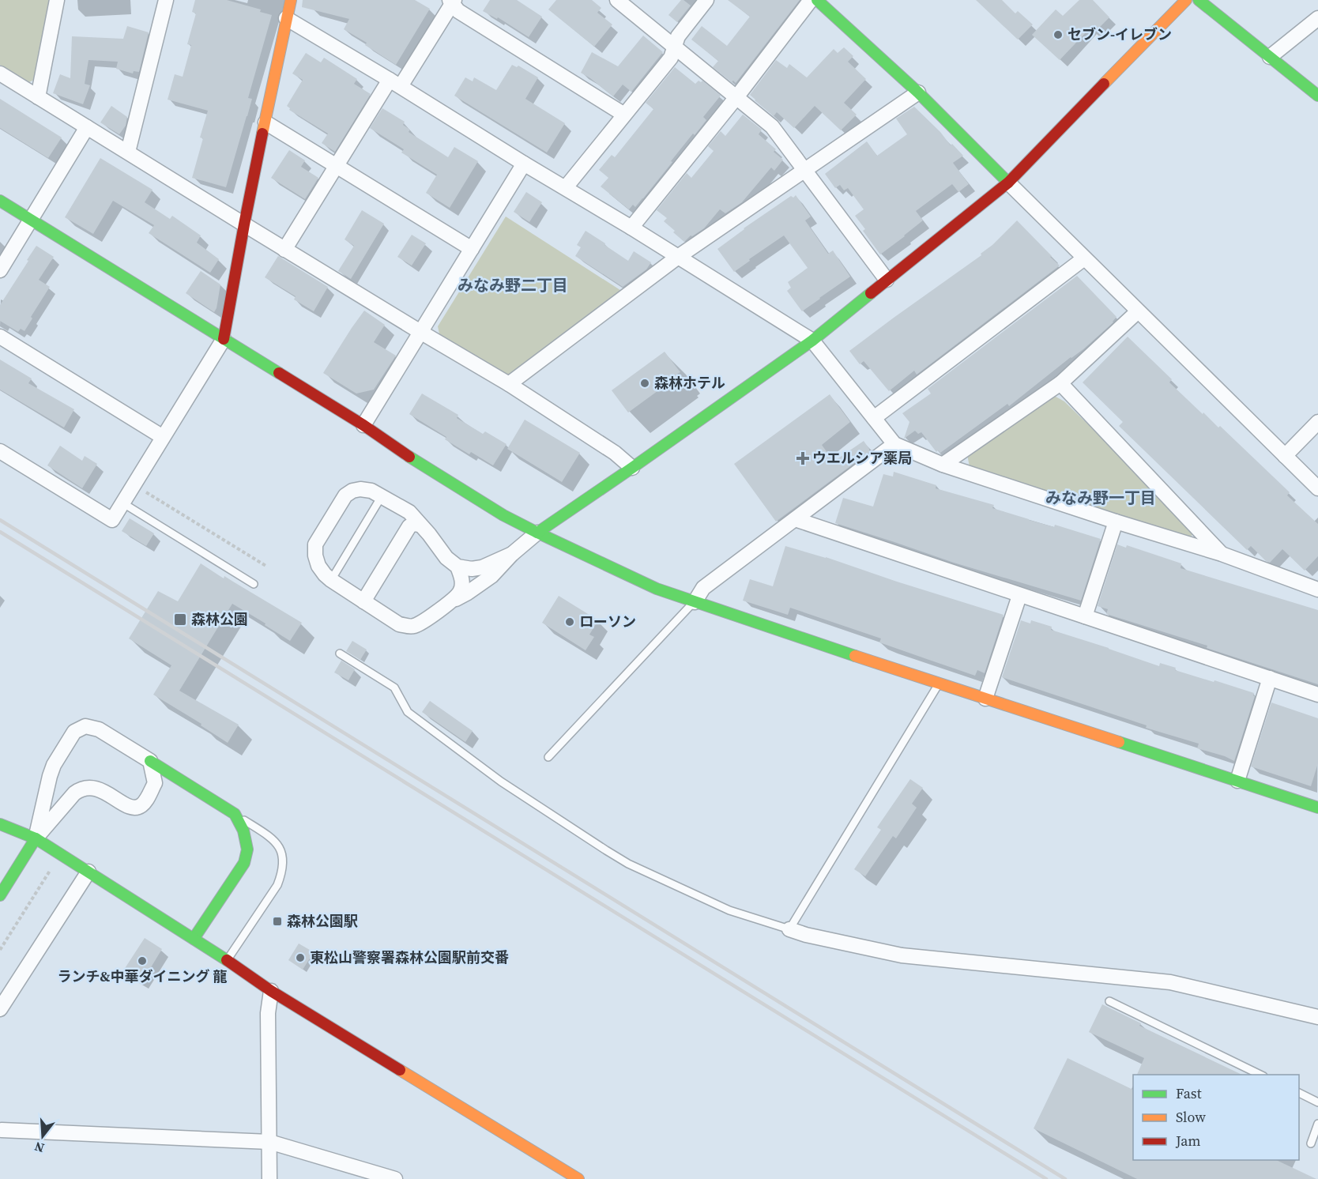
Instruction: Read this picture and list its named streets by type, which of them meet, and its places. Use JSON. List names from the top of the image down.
{
  "districts": ["みなみ野二丁目", "みなみ野一丁目"],
  "places": {
    "other": [
      "セブン-イレブン",
      "森林ホテル",
      "ローソン",
      "東松山警察署森林公園駅前交番",
      "ランチ&中華ダイニング 龍"
    ],
    "health": ["ウエルシア薬局"],
    "transit": ["森林公園", "森林公園駅"]
  },
  "legend": ["Fast", "Slow", "Jam"],
  "north": "bottom"
}
